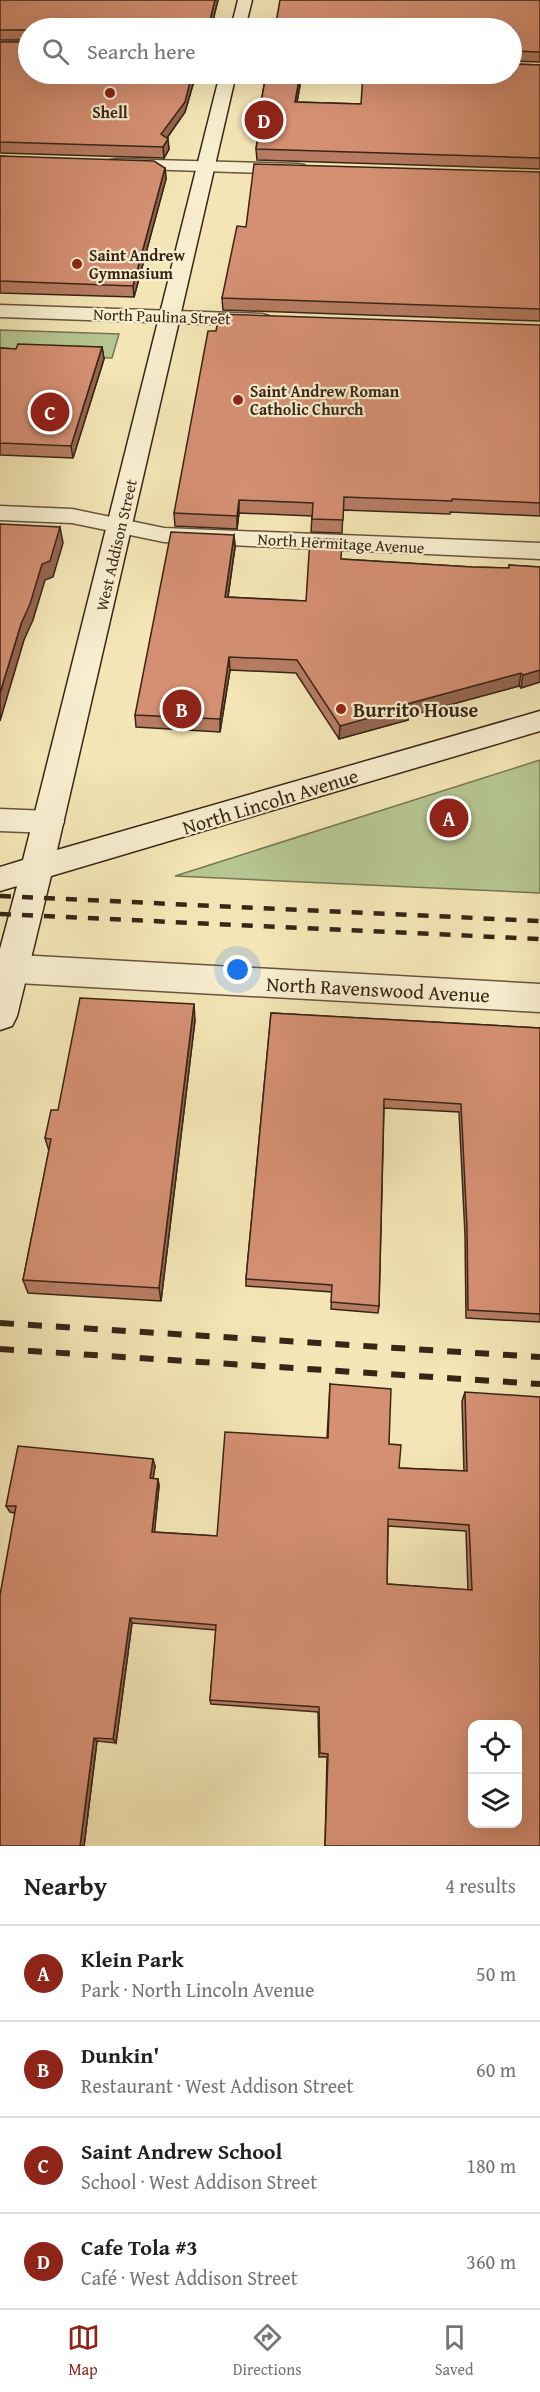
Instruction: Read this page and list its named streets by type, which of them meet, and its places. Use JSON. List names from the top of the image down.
{
  "streets": {
    "street": [
      "North Paulina Street",
      "North Hermitage Avenue",
      "West Addison Street",
      "North Lincoln Avenue",
      "North Ravenswood Avenue"
    ]
  },
  "crossings": [
    ["North Paulina Street", "West Addison Street"],
    ["North Hermitage Avenue", "West Addison Street"],
    ["West Addison Street", "North Lincoln Avenue"],
    ["West Addison Street", "North Ravenswood Avenue"]
  ],
  "places": [
    "Shell",
    "Saint Andrew Gymnasium",
    "Saint Andrew Roman Catholic Church",
    "Burrito House"
  ],
  "page": {
    "search": "Search here",
    "pins": [
      "D",
      "C",
      "B",
      "A"
    ],
    "heading": ["Nearby", "4 results"],
    "list": [
      {
        "mark": "A",
        "name": "Klein Park",
        "note": "Park · North Lincoln Avenue",
        "value": "50 m"
      },
      {
        "mark": "B",
        "name": "Dunkin'",
        "note": "Restaurant · West Addison Street",
        "value": "60 m"
      },
      {
        "mark": "C",
        "name": "Saint Andrew School",
        "note": "School · West Addison Street",
        "value": "180 m"
      },
      {
        "mark": "D",
        "name": "Cafe Tola #3",
        "note": "Café · West Addison Street",
        "value": "360 m"
      }
    ],
    "nav": ["Map", "Directions", "Saved"]
  }
}
